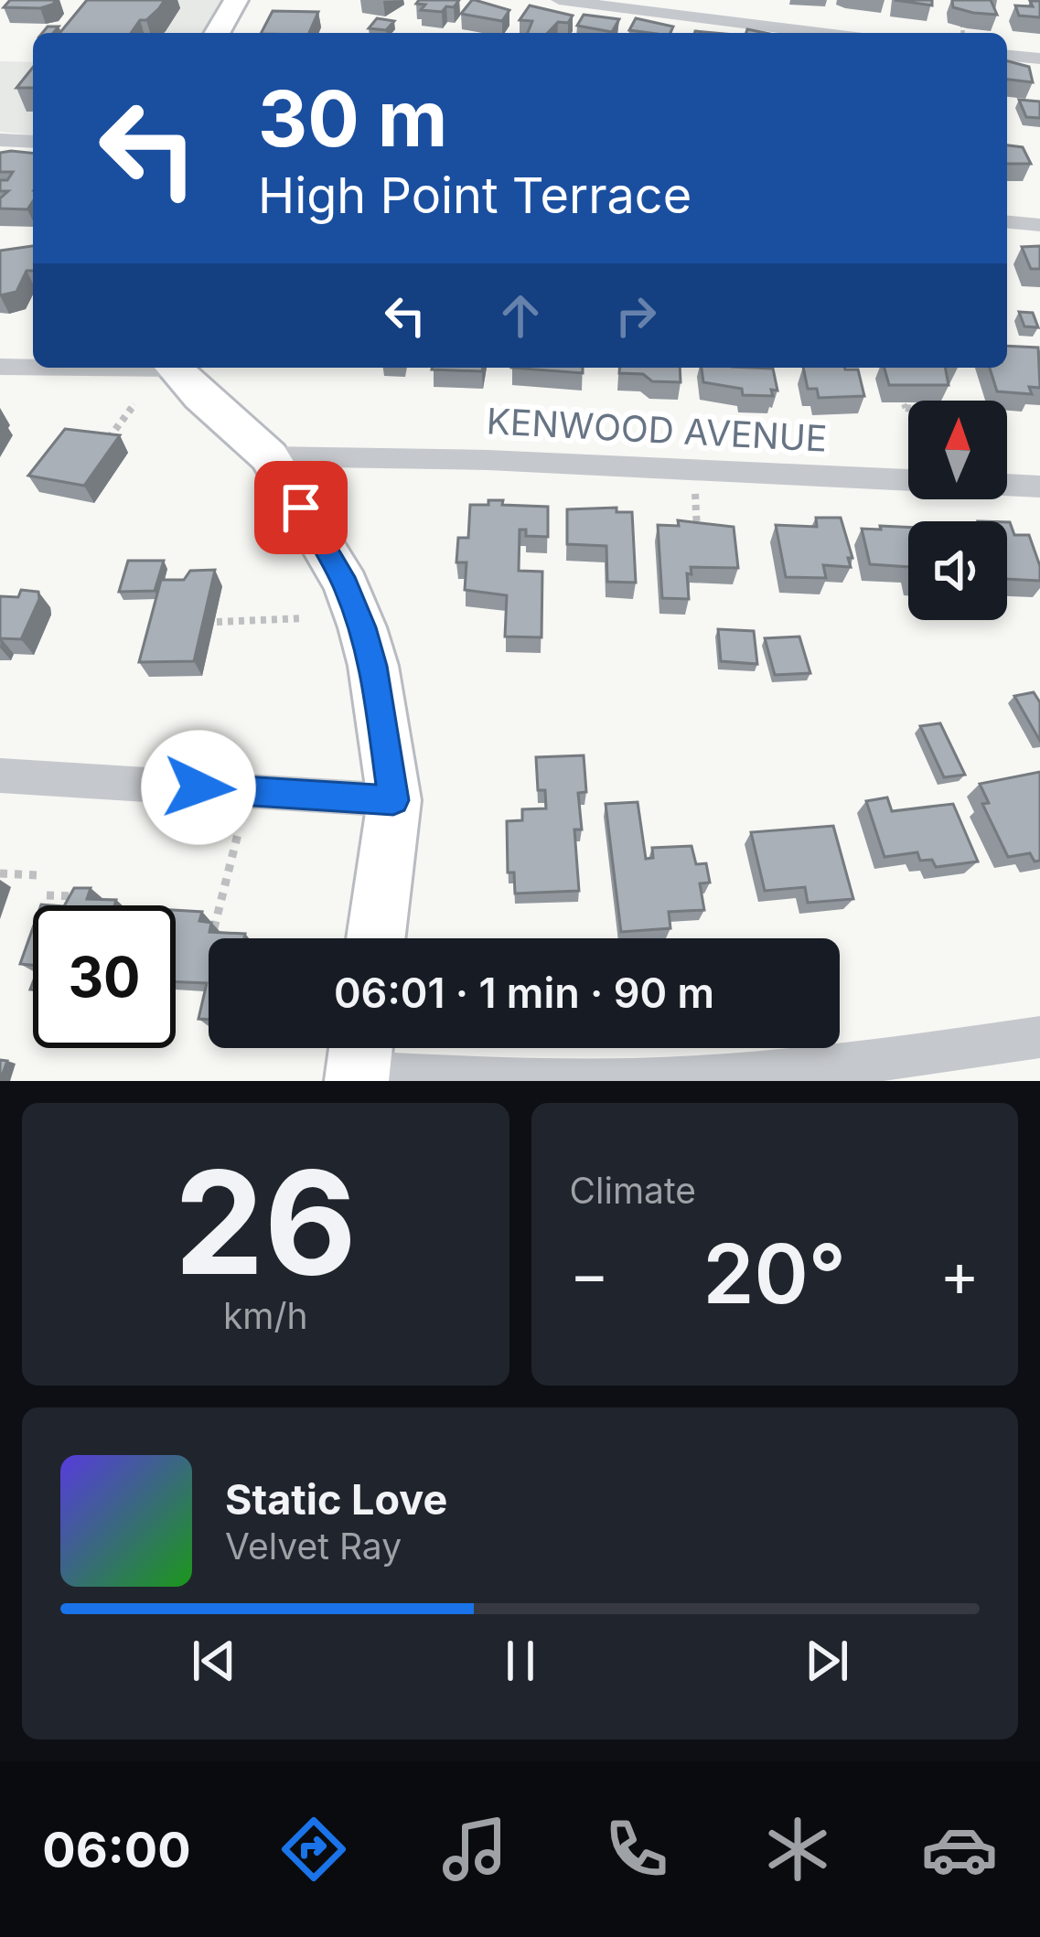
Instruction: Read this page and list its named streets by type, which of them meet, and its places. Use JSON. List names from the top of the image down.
{
  "streets": {
    "street": ["KENWOOD AVENUE"]
  },
  "north": "top",
  "page": {
    "turn": ["30 m", "High Point Terrace"],
    "limit": "30",
    "trip": "06:01 · 1 min · 90 m",
    "tile": [
      ["26", "km/h"],
      "Climate"
    ],
    "heat": ["−", "20°", "+"],
    "song": ["Static Love", "Velvet Ray"],
    "tabs": "06:00"
  }
}
